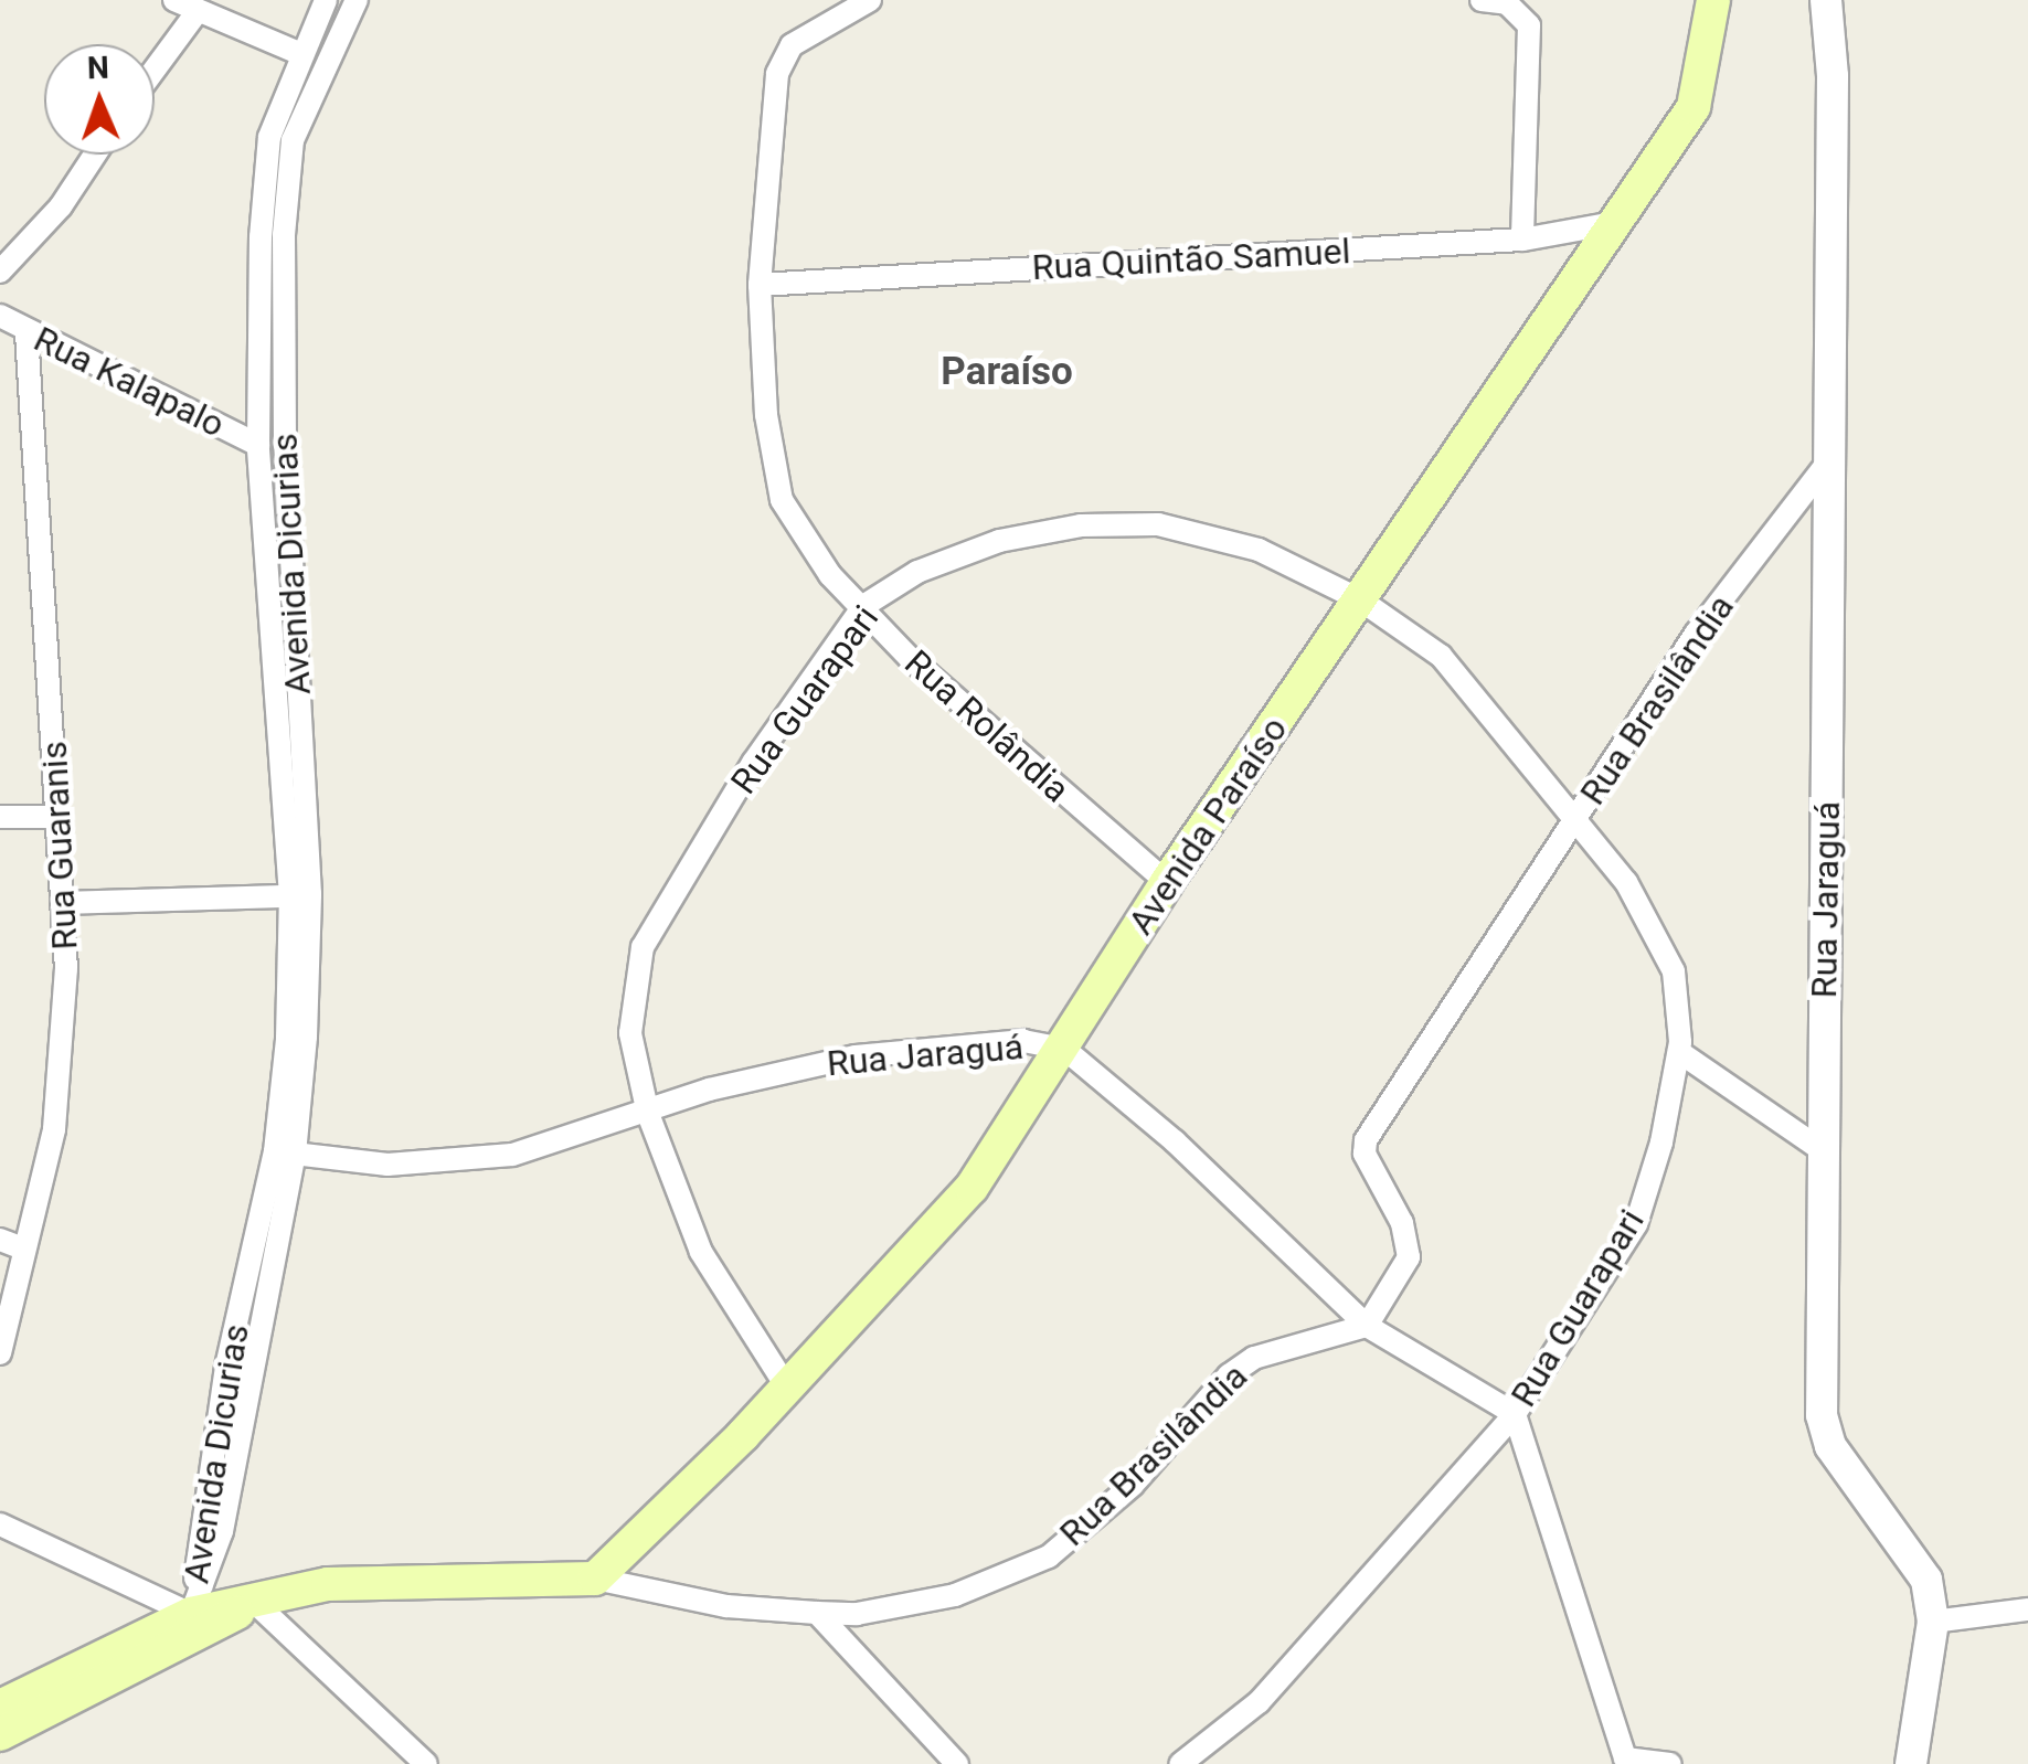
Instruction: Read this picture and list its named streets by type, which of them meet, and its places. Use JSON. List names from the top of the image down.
{
  "streets": {
    "main road": ["Rua Brasilândia", "Avenida Paraíso"],
    "street": [
      "Rua Quintão Samuel",
      "Rua Kalapalo",
      "Avenida Dicurias",
      "Rua Guarapari",
      "Rua Rolândia",
      "Rua Guaranis",
      "Rua Jaraguá"
    ]
  },
  "crossings": [
    ["Rua Quintão Samuel", "Rua Rolândia"],
    ["Rua Quintão Samuel", "Avenida Paraíso"],
    ["Rua Kalapalo", "Avenida Dicurias"],
    ["Rua Kalapalo", "Rua Guaranis"],
    ["Avenida Dicurias", "Rua Jaraguá"],
    ["Rua Guarapari", "Rua Brasilândia"],
    ["Rua Guarapari", "Rua Rolândia"],
    ["Rua Guarapari", "Avenida Paraíso"],
    ["Rua Guarapari", "Rua Jaraguá"],
    ["Rua Brasilândia", "Avenida Paraíso"],
    ["Rua Brasilândia", "Rua Jaraguá"],
    ["Rua Rolândia", "Avenida Paraíso"],
    ["Avenida Paraíso", "Rua Jaraguá"]
  ],
  "districts": ["Paraíso"],
  "north": "top"
}
